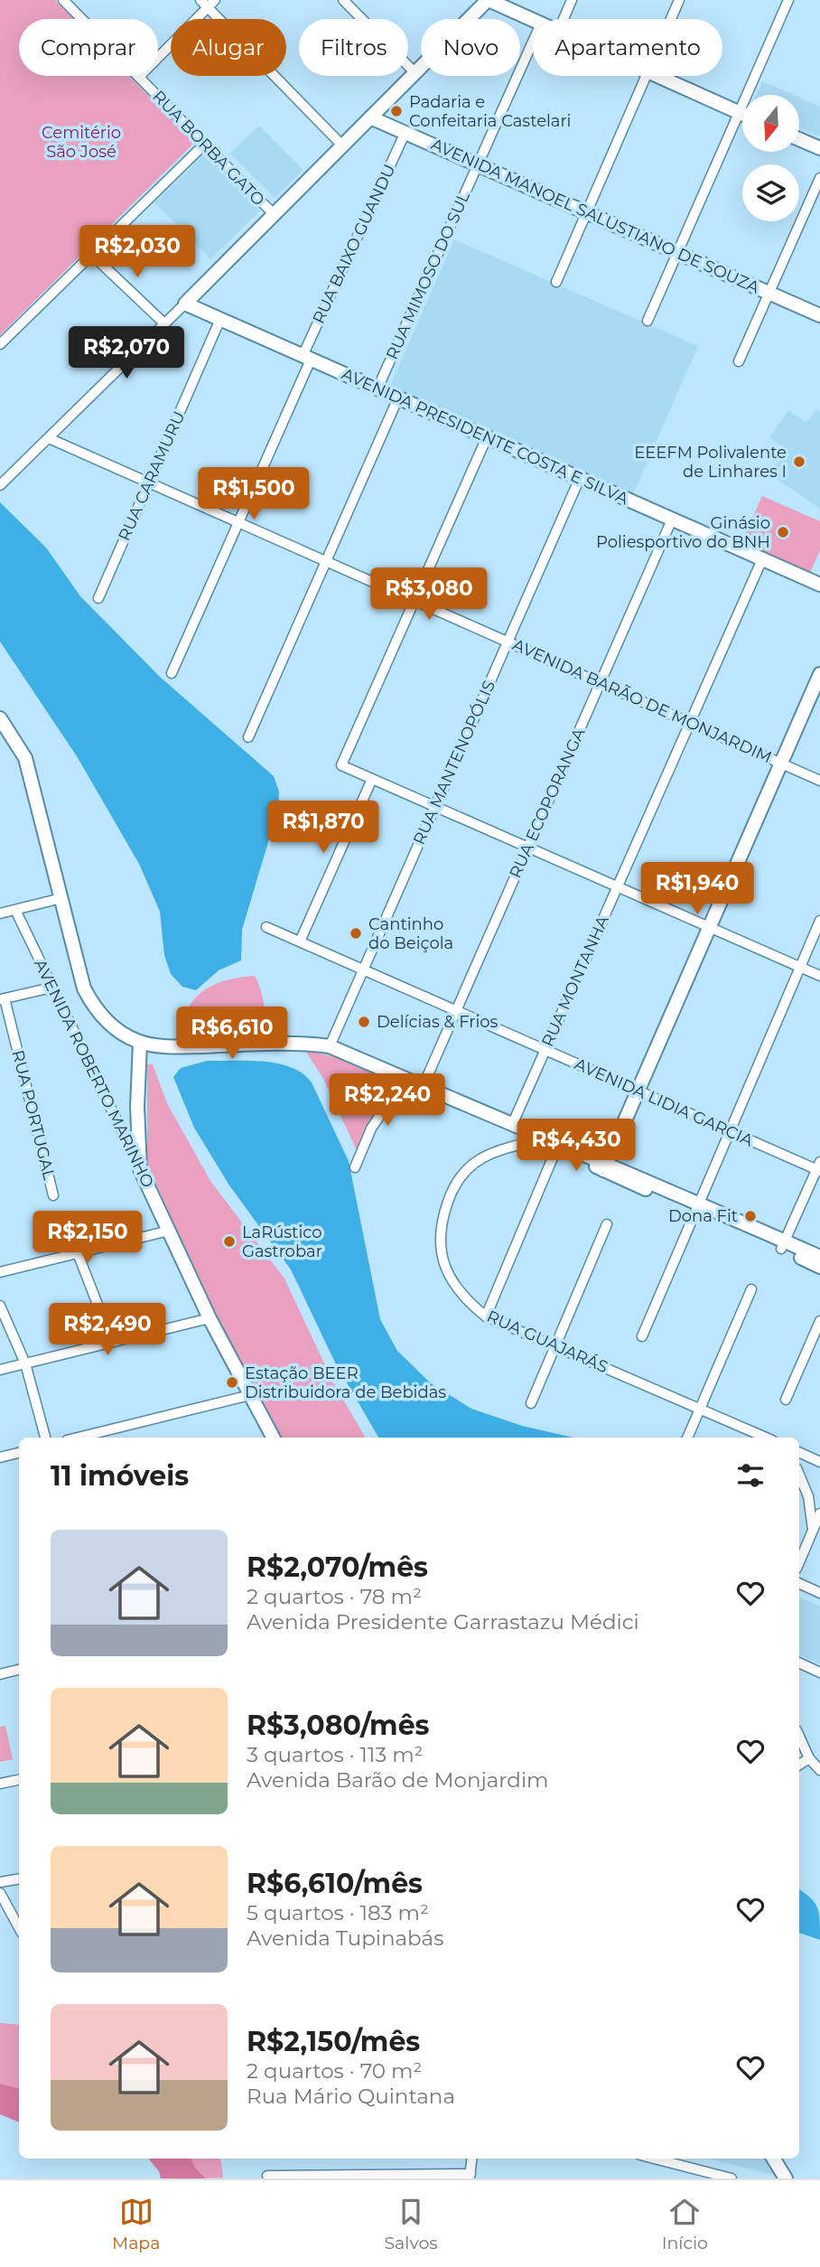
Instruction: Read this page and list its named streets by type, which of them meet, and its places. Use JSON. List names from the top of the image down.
{
  "streets": {
    "main road": ["AVENIDA MANOEL SALUSTIANO DE SOUZA", "AVENIDA PRESIDENTE COSTA E SILVA", "AVENIDA ROBERTO MARINHO"],
    "street": [
      "RUA BORBA GATO",
      "RUA BAIXO GUANDU",
      "RUA MIMOSO DO SUL",
      "RUA CARAMURU",
      "AVENIDA BARÃO DE MONJARDIM",
      "RUA MANTENOPÓLIS",
      "RUA ECOPORANGA",
      "RUA MONTANHA",
      "AVENIDA LIDIA GARCIA",
      "RUA PORTUGAL",
      "RUA GUAJARÁS"
    ]
  },
  "crossings": [
    ["AVENIDA MANOEL SALUSTIANO DE SOUZA", "RUA BAIXO GUANDU"],
    ["AVENIDA MANOEL SALUSTIANO DE SOUZA", "RUA MIMOSO DO SUL"],
    ["RUA BAIXO GUANDU", "AVENIDA PRESIDENTE COSTA E SILVA"],
    ["RUA BAIXO GUANDU", "AVENIDA BARÃO DE MONJARDIM"],
    ["RUA MIMOSO DO SUL", "AVENIDA PRESIDENTE COSTA E SILVA"],
    ["AVENIDA PRESIDENTE COSTA E SILVA", "RUA CARAMURU"],
    ["AVENIDA PRESIDENTE COSTA E SILVA", "RUA MANTENOPÓLIS"],
    ["AVENIDA PRESIDENTE COSTA E SILVA", "RUA ECOPORANGA"],
    ["AVENIDA PRESIDENTE COSTA E SILVA", "RUA MONTANHA"],
    ["RUA CARAMURU", "AVENIDA BARÃO DE MONJARDIM"],
    ["AVENIDA BARÃO DE MONJARDIM", "RUA MANTENOPÓLIS"],
    ["AVENIDA BARÃO DE MONJARDIM", "RUA ECOPORANGA"],
    ["AVENIDA BARÃO DE MONJARDIM", "RUA MONTANHA"],
    ["RUA MANTENOPÓLIS", "AVENIDA LIDIA GARCIA"],
    ["RUA ECOPORANGA", "AVENIDA LIDIA GARCIA"],
    ["RUA MONTANHA", "AVENIDA LIDIA GARCIA"]
  ],
  "parks": ["Cemitério São José"],
  "places": [
    "Padaria e Confeitaria Castelari",
    "EEEFM Polivalente de Linhares I",
    "Ginásio Poliesportivo do BNH",
    "Cantinho do Beiçola",
    "Delícias & Frios",
    "Dona Fit",
    "LaRústico Gastrobar",
    "Estação BEER Distribuidora de Bebidas"
  ],
  "north": "bottom",
  "page": {
    "chip": [
      "Comprar",
      "Alugar",
      "Filtros",
      "Novo",
      "Apartamento"
    ],
    "price": [
      "R$2,030",
      "R$2,070",
      "R$1,500",
      "R$3,080",
      "R$1,870",
      "R$1,940",
      "R$6,610",
      "R$2,240",
      "R$4,430",
      "R$2,150",
      "R$2,490"
    ],
    "heading": "11 imóveis",
    "list": [
      {
        "name": "R$2,070/mês",
        "note": "2 quartos · 78 m² · Avenida Presidente Garrastazu Médici"
      },
      {
        "name": "R$3,080/mês",
        "note": "3 quartos · 113 m² · Avenida Barão de Monjardim"
      },
      {
        "name": "R$6,610/mês",
        "note": "5 quartos · 183 m² · Avenida Tupinabás"
      },
      {
        "name": "R$2,150/mês",
        "note": "2 quartos · 70 m² · Rua Mário Quintana"
      }
    ],
    "tabs": ["Mapa", "Salvos", "Início"]
  }
}
